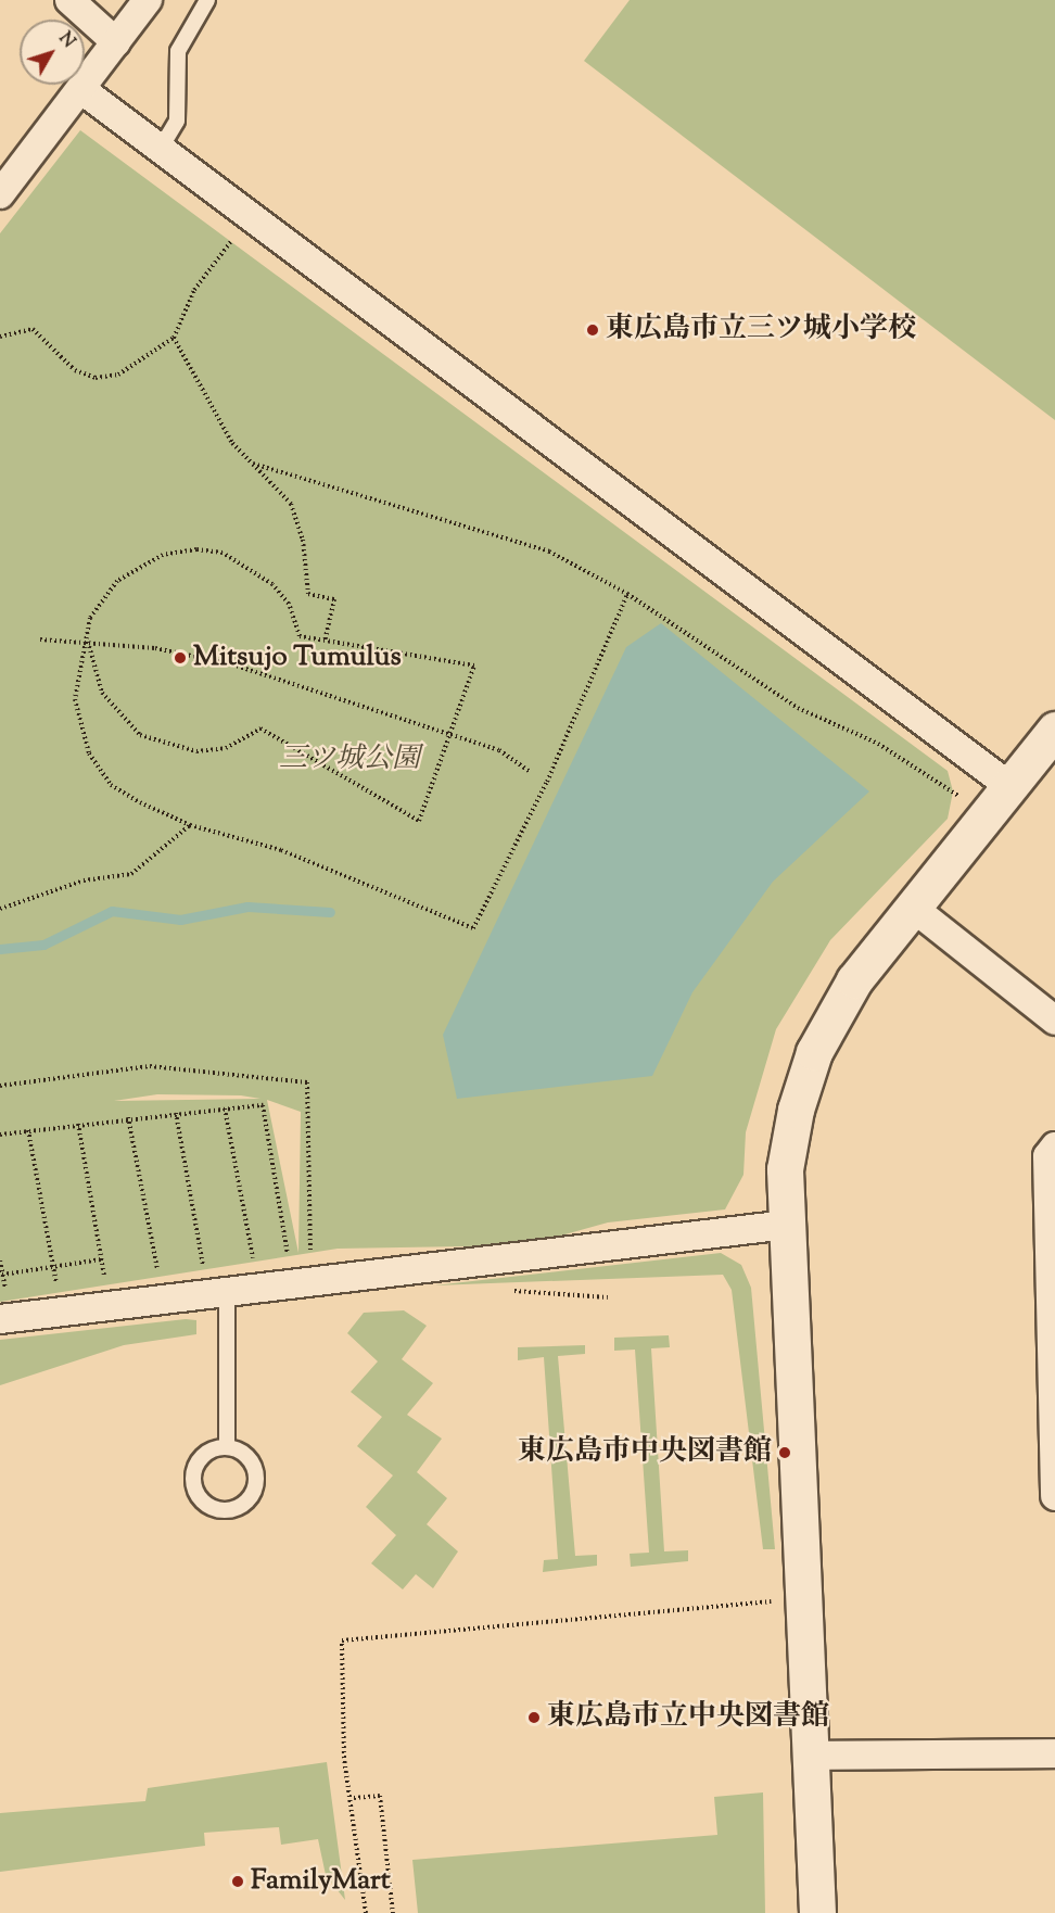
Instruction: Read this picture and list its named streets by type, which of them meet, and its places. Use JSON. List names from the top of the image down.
{
  "parks": ["三ツ城公園"],
  "places": [
    "東広島市立三ツ城小学校",
    "Mitsujo Tumulus",
    "東広島市中央図書館",
    "東広島市立中央図書館",
    "FamilyMart"
  ],
  "north": "top right"
}
